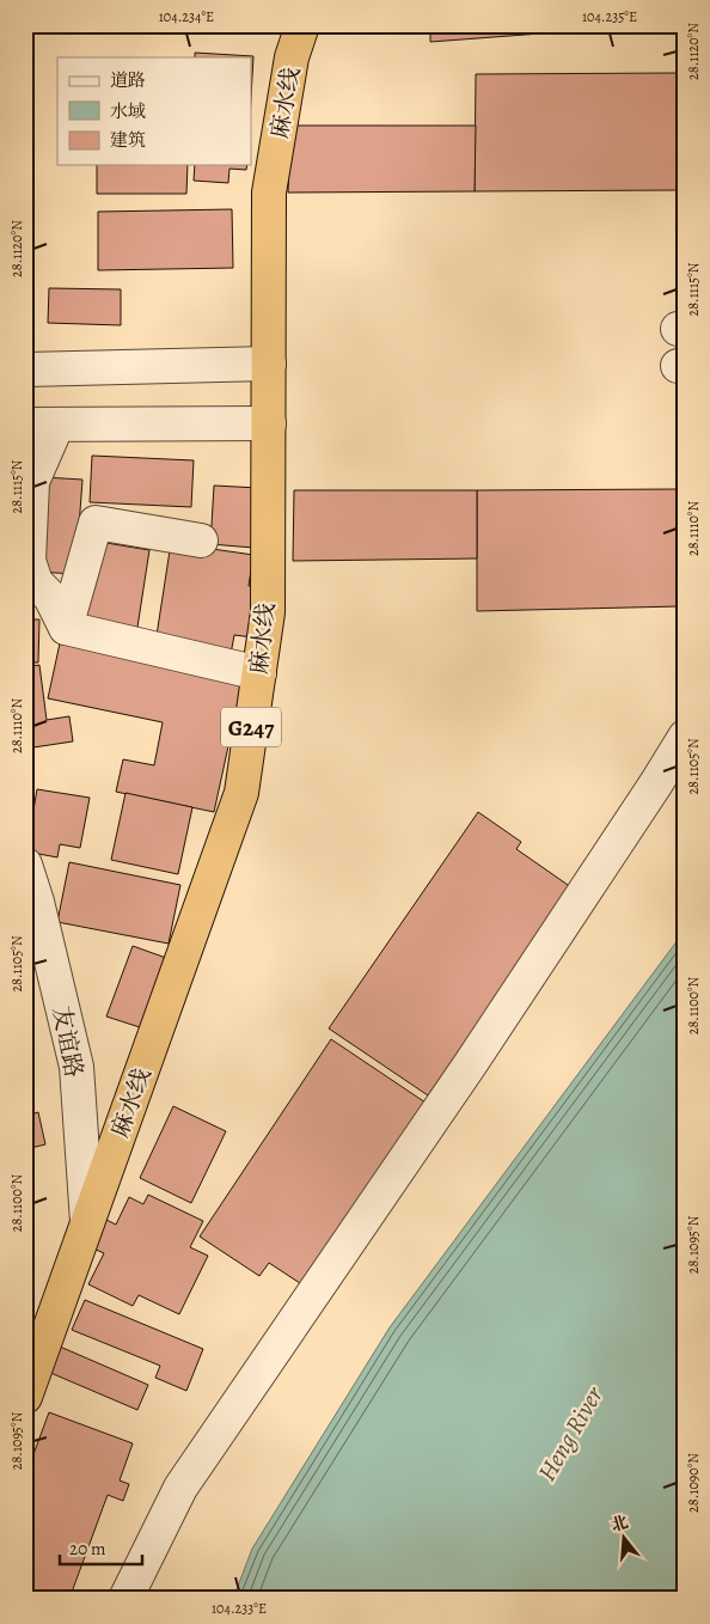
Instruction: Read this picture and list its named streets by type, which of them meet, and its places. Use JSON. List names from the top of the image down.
{
  "streets": {
    "highway": ["麻水线", "G247"],
    "street": ["友谊路"]
  },
  "crossings": [
    ["麻水线", "友谊路"]
  ],
  "water": ["Heng River"],
  "legend": ["道路", "水域", "建筑"],
  "scale_bar": "20 m",
  "north": "top",
  "coordinates": [
    "104.234°E",
    "104.235°E",
    "28.1120°N",
    "28.1115°N",
    "28.1110°N",
    "28.1105°N",
    "28.1100°N",
    "28.1095°N",
    "28.1090°N",
    "104.233°E"
  ]
}
